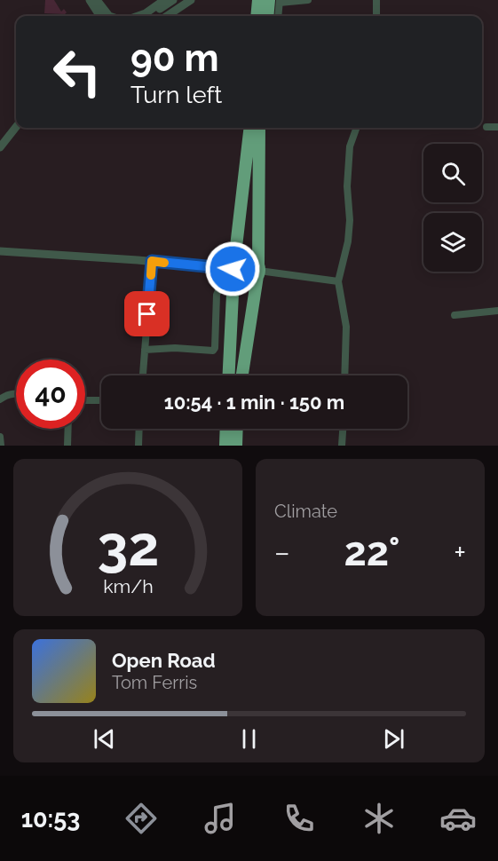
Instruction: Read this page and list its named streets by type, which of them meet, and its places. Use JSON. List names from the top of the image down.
{
  "page": {
    "turn": ["90 m", "Turn left"],
    "limit": "40",
    "trip": "10:54 · 1 min · 150 m",
    "tile": "Climate",
    "heat": ["−", "22°", "+"],
    "song": ["Open Road", "Tom Ferris"],
    "tabs": "10:53",
    "gauge": ["32", "km/h"]
  }
}
